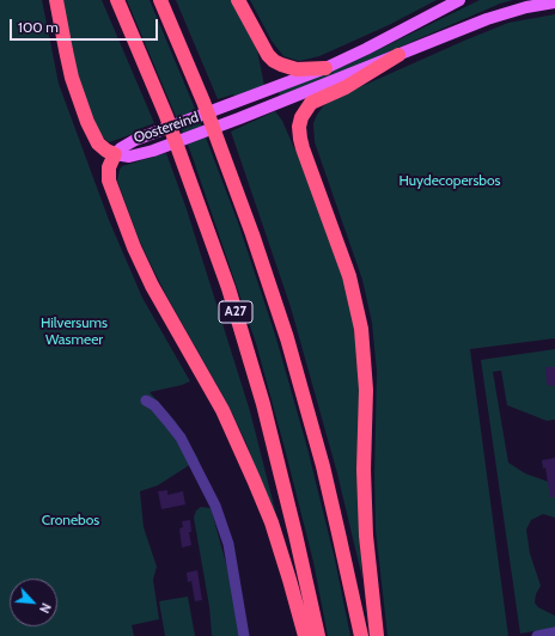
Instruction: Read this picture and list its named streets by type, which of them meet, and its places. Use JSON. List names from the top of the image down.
{
  "streets": {
    "highway": ["A27"],
    "main road": ["Oostereind"]
  },
  "parks": ["Huydecopersbos", "Hilversums Wasmeer", "Cronebos"],
  "scale_bar": "100 m",
  "north": "bottom right"
}
